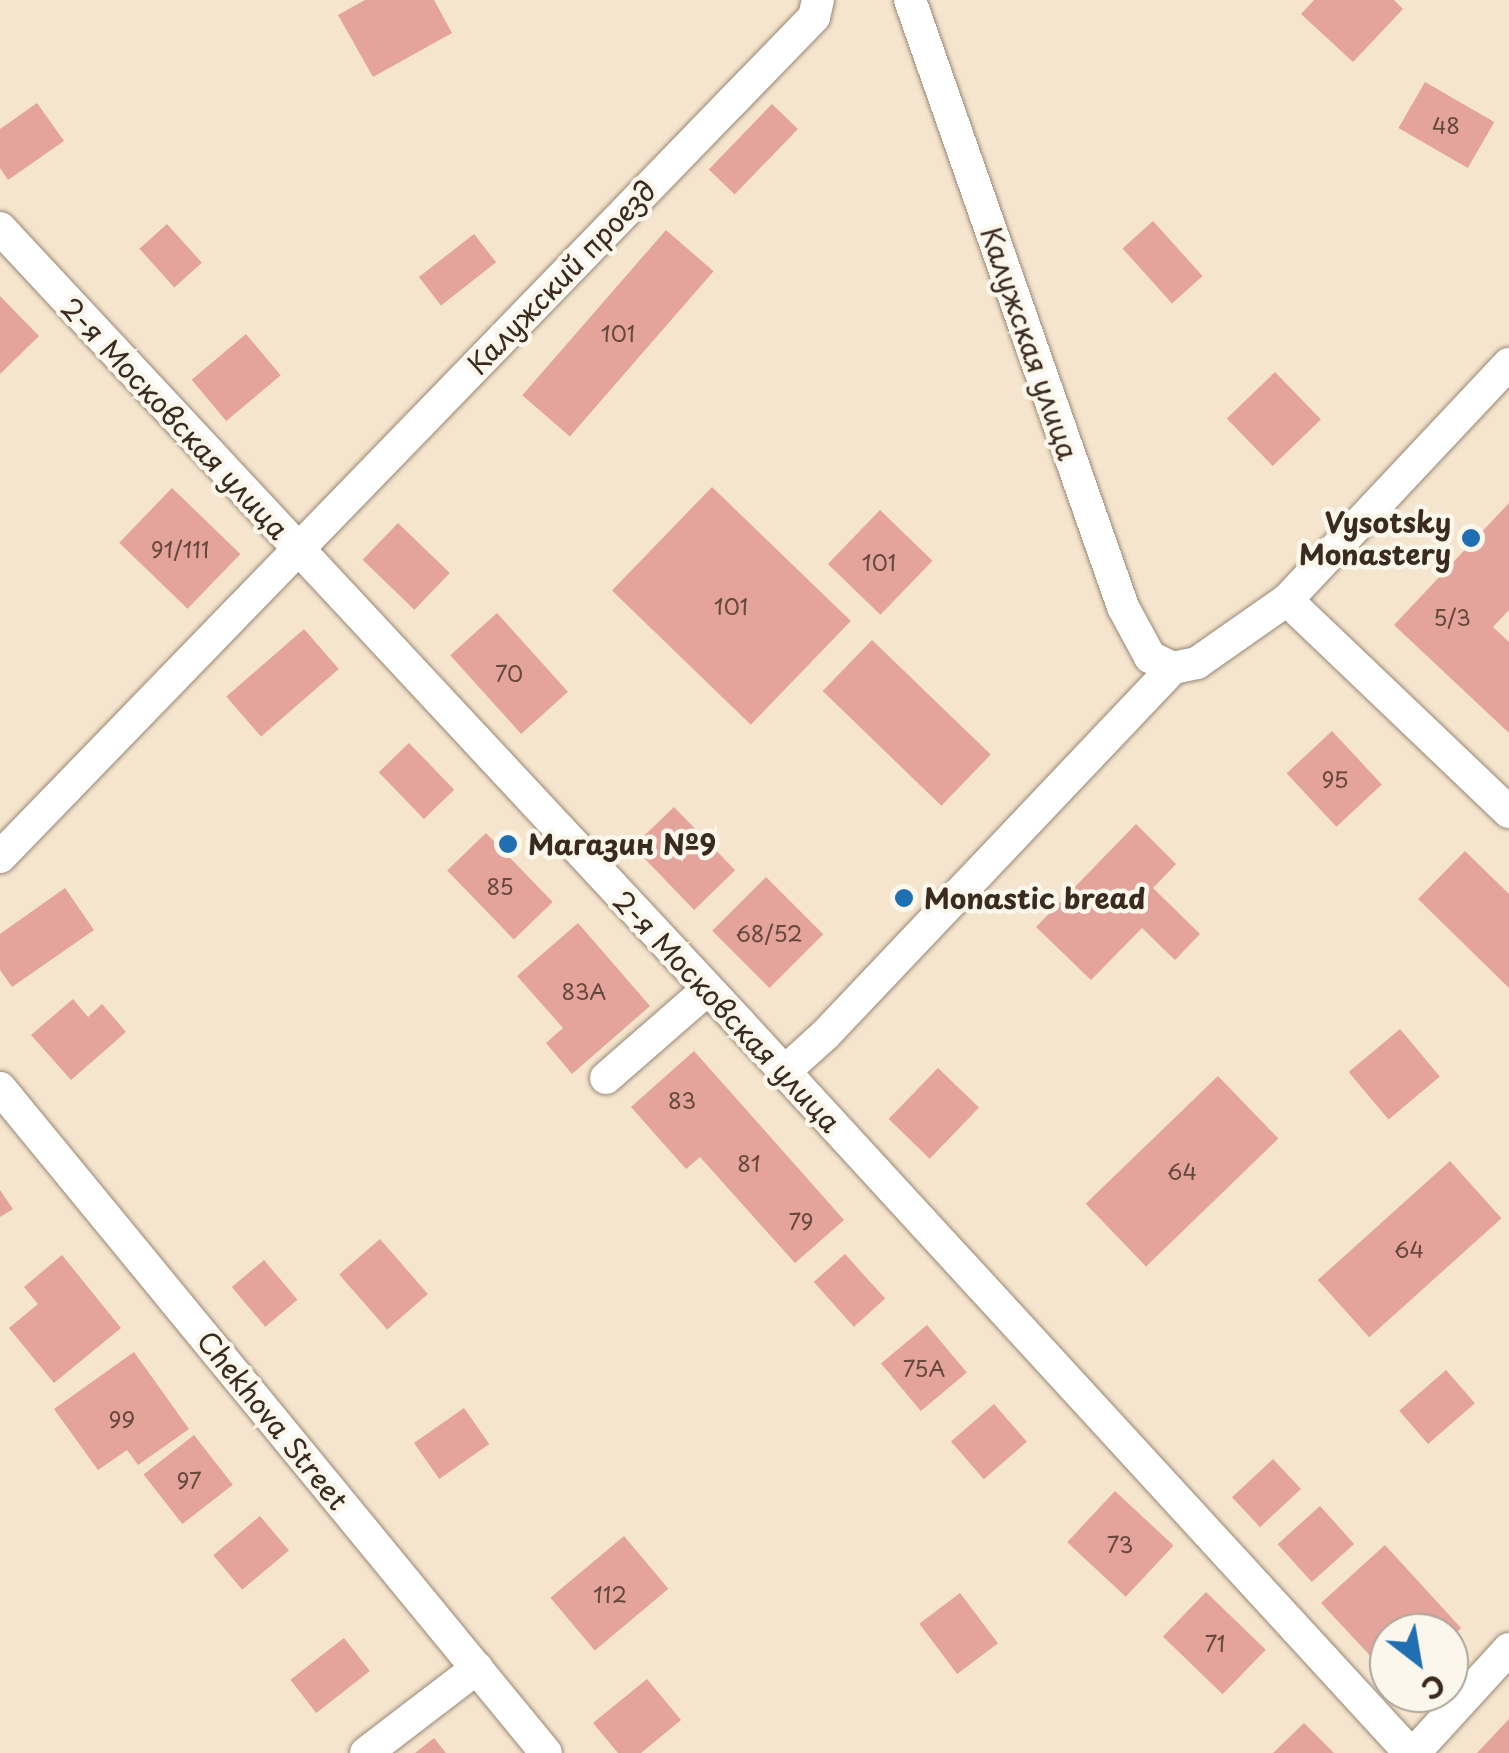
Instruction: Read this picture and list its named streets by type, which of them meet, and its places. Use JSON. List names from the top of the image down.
{
  "streets": {
    "street": [
      "Калужский проезд",
      "Калужская улица",
      "2-я Московская улица",
      "Chekhova Street"
    ]
  },
  "crossings": [
    ["Калужский проезд", "2-я Московская улица"]
  ],
  "places": ["Vysotsky Monastery", "Магазин №9", "Monastic bread"],
  "house_numbers": [
    "48",
    "101",
    "91/111",
    "101",
    "101",
    "5/3",
    "70",
    "95",
    "85",
    "68/52",
    "83А",
    "83",
    "81",
    "64",
    "79",
    "64",
    "75А",
    "99",
    "97",
    "73",
    "112",
    "71"
  ],
  "north": "bottom right"
}
